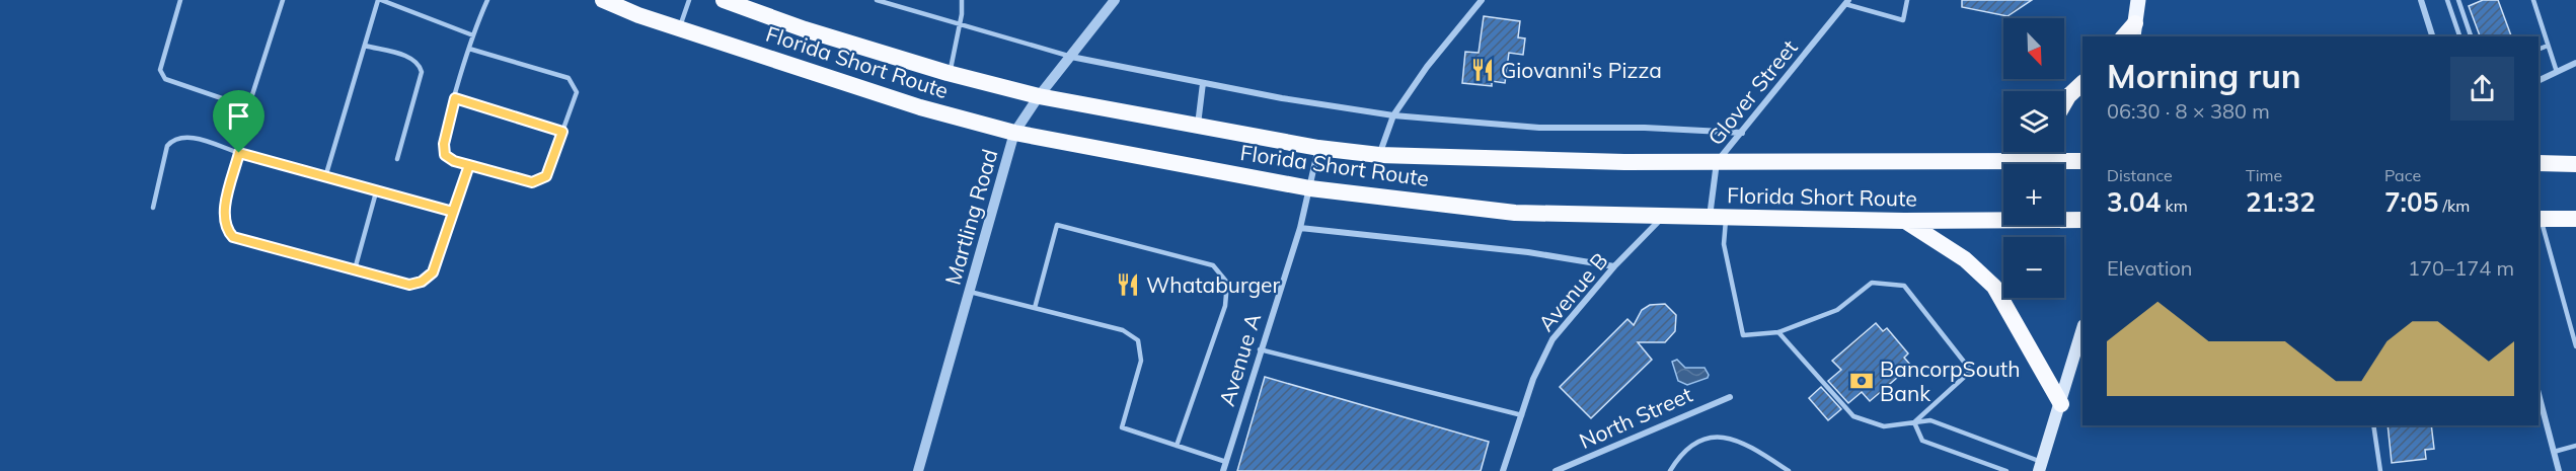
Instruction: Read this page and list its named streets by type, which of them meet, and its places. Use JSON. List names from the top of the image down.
{
  "streets": {
    "highway": ["Florida Short Route"],
    "street": [
      "Glover Street",
      "Martling Road",
      "Avenue B",
      "Avenue A",
      "North Street"
    ]
  },
  "crossings": [
    ["Florida Short Route", "Glover Street"],
    ["Florida Short Route", "Martling Road"],
    ["Florida Short Route", "Avenue B"],
    ["Florida Short Route", "Avenue A"]
  ],
  "places": {
    "restaurant": ["Giovanni's Pizza", "Whataburger"],
    "bank": ["BancorpSouth Bank"]
  },
  "north": "bottom right",
  "page": {
    "map_buttons": ["+", "−"],
    "heading": ["Morning run", "06:30 · 8 × 380 m"],
    "stats": [
      ["Distance", "3.04 km"],
      ["Time", "21:32"],
      ["Pace", "7:05 /km"]
    ],
    "chart": ["Elevation", "170–174 m"]
  }
}
